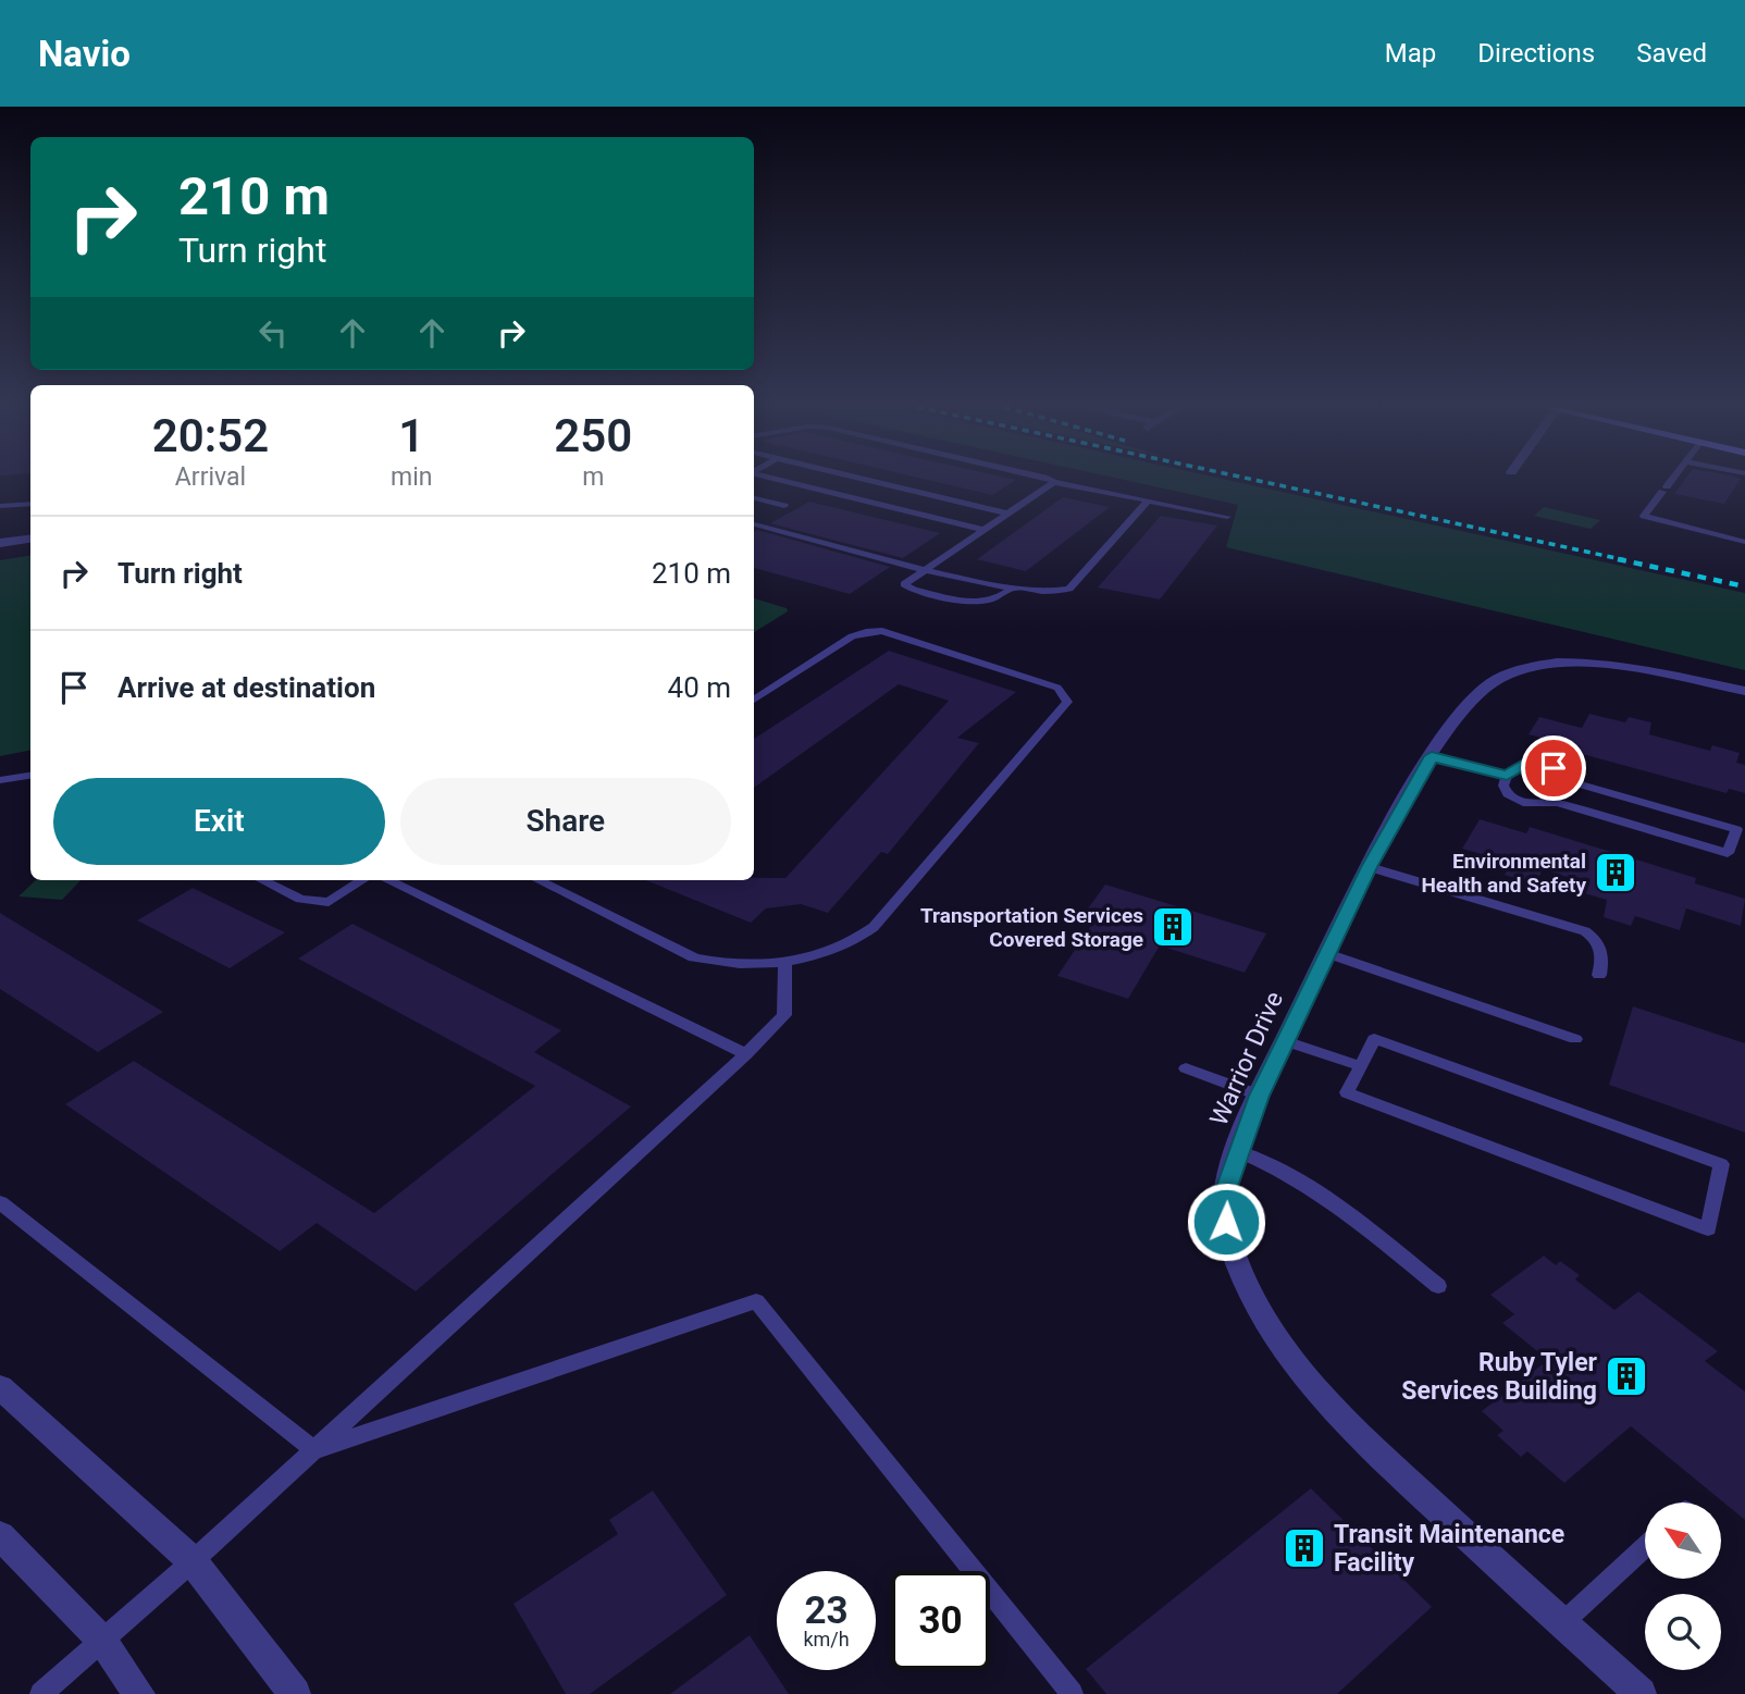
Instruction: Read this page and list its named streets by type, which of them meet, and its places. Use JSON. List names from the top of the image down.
{
  "streets": {
    "street": ["Warrior Drive"]
  },
  "places": {
    "building": [
      "Environmental Health and Safety",
      "Transportation Services Covered Storage",
      "Ruby Tyler Services Building",
      "Transit Maintenance Facility"
    ]
  },
  "north": "top left",
  "page": {
    "header": "Navio",
    "nav": ["Map", "Directions", "Saved"],
    "turn": ["210 m", "Turn right"],
    "eta": [
      "20:52",
      "Arrival",
      "1",
      "min",
      "250",
      "m"
    ],
    "list": [
      {
        "name": "Turn right",
        "value": "210 m"
      },
      {
        "name": "Arrive at destination",
        "value": "40 m"
      }
    ],
    "buttons": ["Exit", "Share"],
    "speed": "23 km/h",
    "limit": "30"
  }
}
